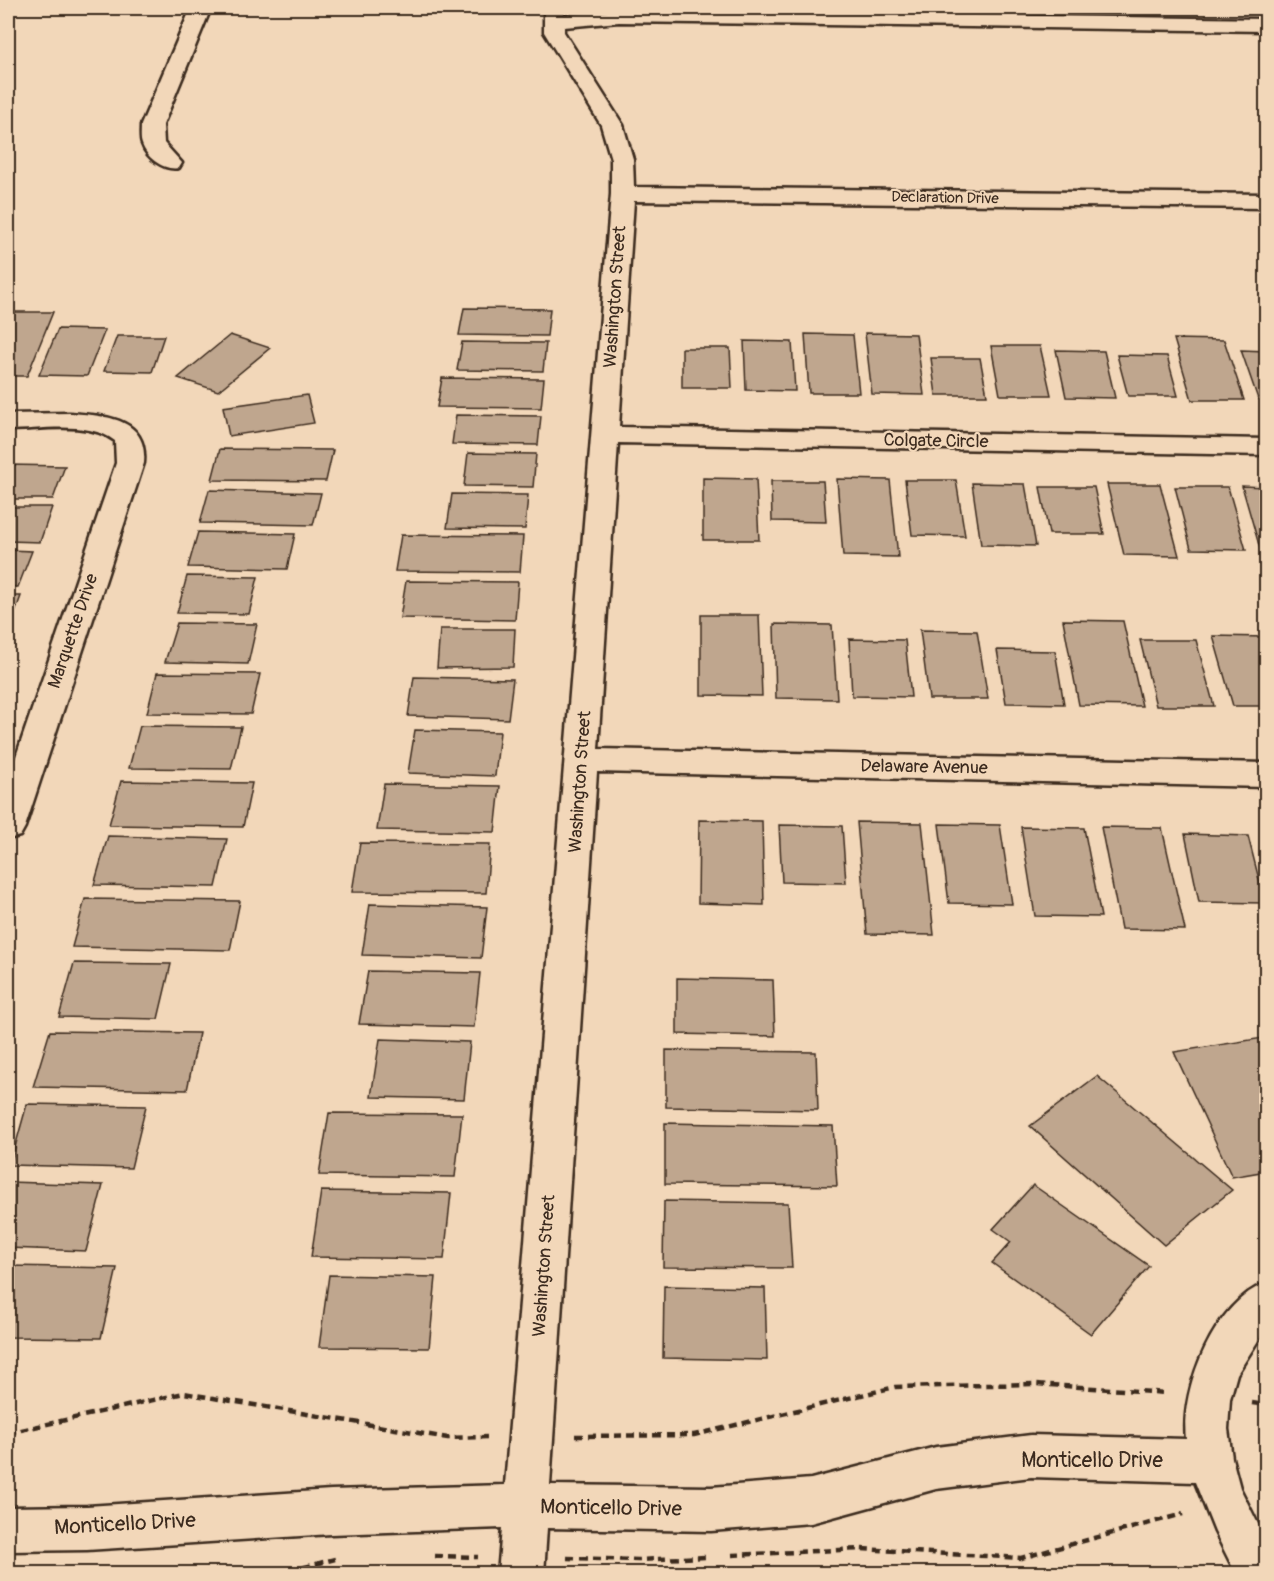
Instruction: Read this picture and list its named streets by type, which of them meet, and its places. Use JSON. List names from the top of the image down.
{
  "streets": {
    "street": [
      "Declaration Drive",
      "Washington Street",
      "Colgate Circle",
      "Marquette Drive",
      "Delaware Avenue",
      "Monticello Drive"
    ]
  },
  "crossings": [
    ["Declaration Drive", "Washington Street"],
    ["Washington Street", "Colgate Circle"],
    ["Washington Street", "Delaware Avenue"],
    ["Washington Street", "Monticello Drive"]
  ]
}
